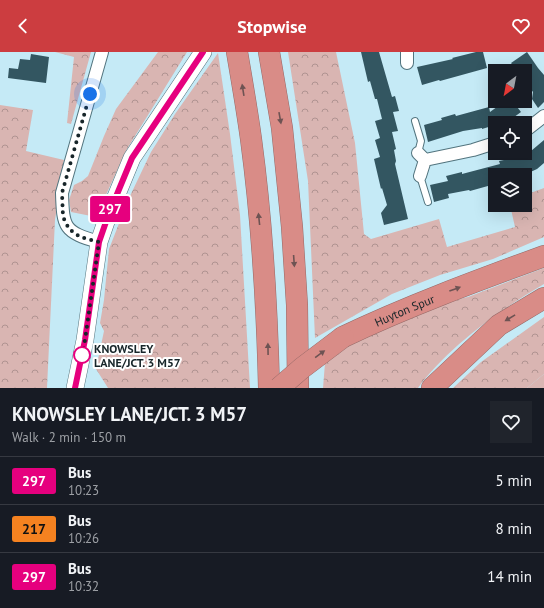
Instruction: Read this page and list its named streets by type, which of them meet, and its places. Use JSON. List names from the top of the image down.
{
  "streets": {
    "highway": ["Huyton Spur"]
  },
  "places": ["KNOWSLEY LANE/JCT. 3 M57"],
  "lines": ["bus line 297"],
  "north": "bottom left",
  "page": {
    "header": "Stopwise",
    "on_map": "297",
    "heading": ["KNOWSLEY LANE/JCT. 3 M57", "Walk · 2 min · 150 m"],
    "list": [
      {
        "mark": "297",
        "name": "Bus",
        "note": "10:23",
        "value": "5 min"
      },
      {
        "mark": "217",
        "name": "Bus",
        "note": "10:26",
        "value": "8 min"
      },
      {
        "mark": "297",
        "name": "Bus",
        "note": "10:32",
        "value": "14 min"
      }
    ]
  }
}
